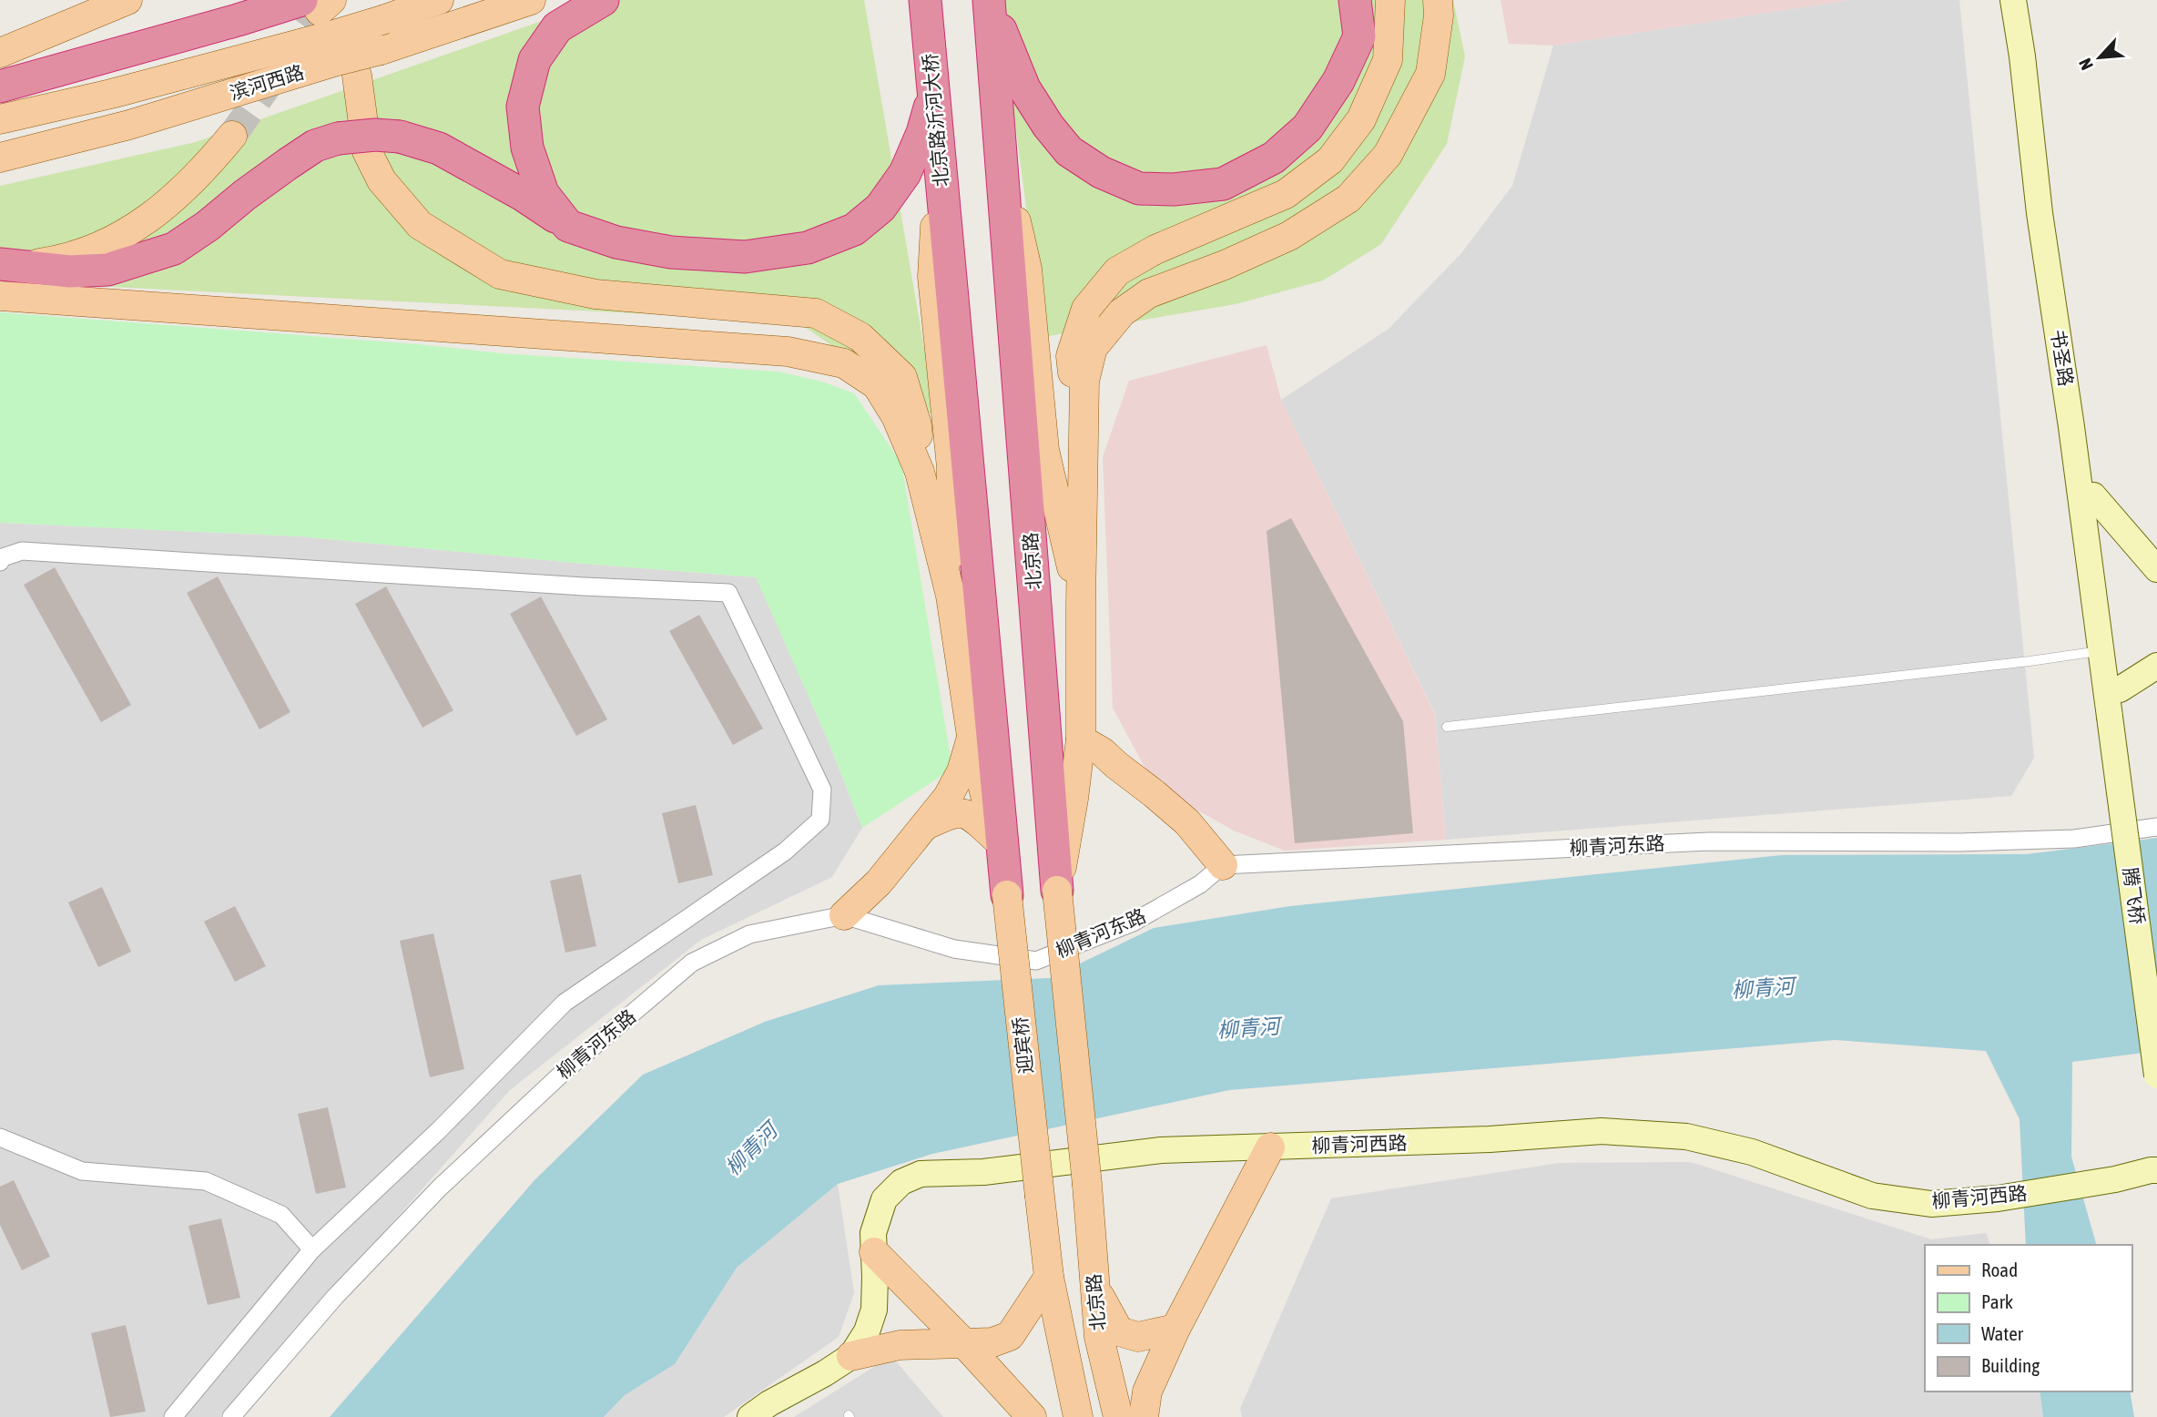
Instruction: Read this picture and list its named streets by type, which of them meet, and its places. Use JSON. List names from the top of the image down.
{
  "streets": {
    "highway": ["北京路沂河大桥", "北京路"],
    "main road": ["滨河西路", "迎宾桥"],
    "street": [
      "书圣路",
      "柳青河东路",
      "腾飞桥",
      "柳青河西路"
    ]
  },
  "crossings": [
    ["北京路沂河大桥", "迎宾桥"],
    ["书圣路", "腾飞桥"],
    ["北京路", "迎宾桥"]
  ],
  "water": ["柳青河"],
  "legend": [
    "Road",
    "Park",
    "Water",
    "Building"
  ],
  "north": "bottom left"
}
